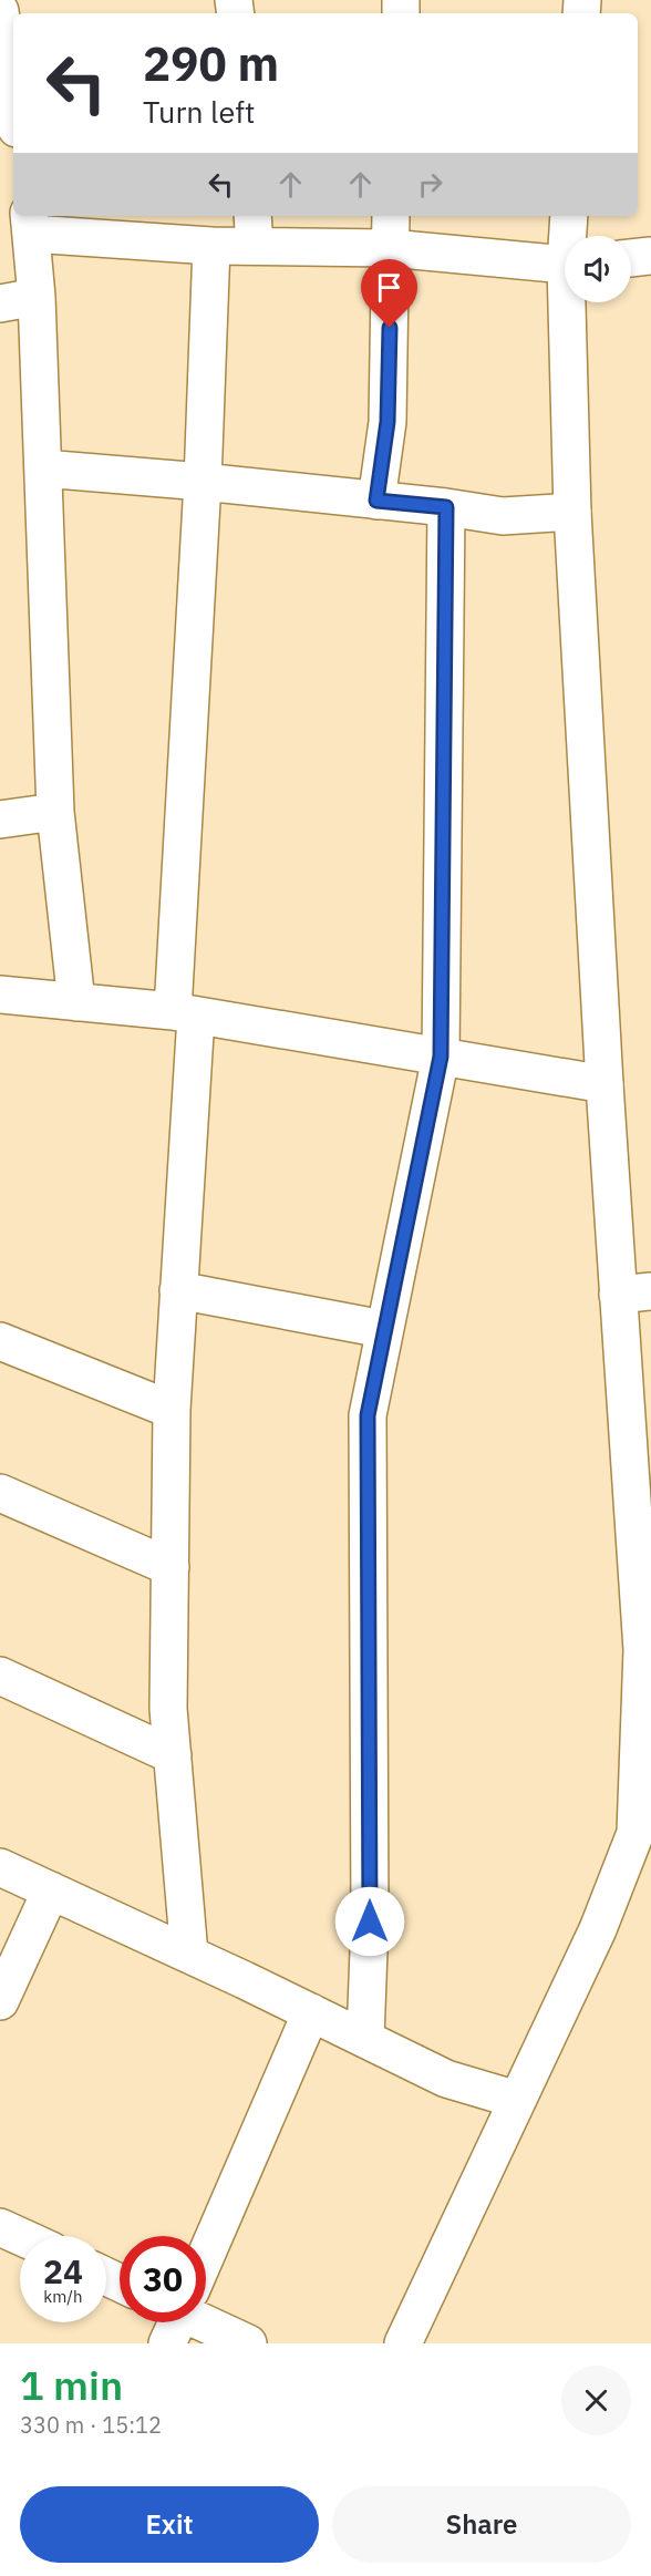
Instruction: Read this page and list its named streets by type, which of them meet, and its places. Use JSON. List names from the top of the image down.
{
  "page": {
    "turn": ["290 m", "Turn left"],
    "speed": "24 km/h",
    "limit": "30",
    "heading": ["1 min", "330 m · 15:12"],
    "buttons": ["Exit", "Share"]
  }
}
